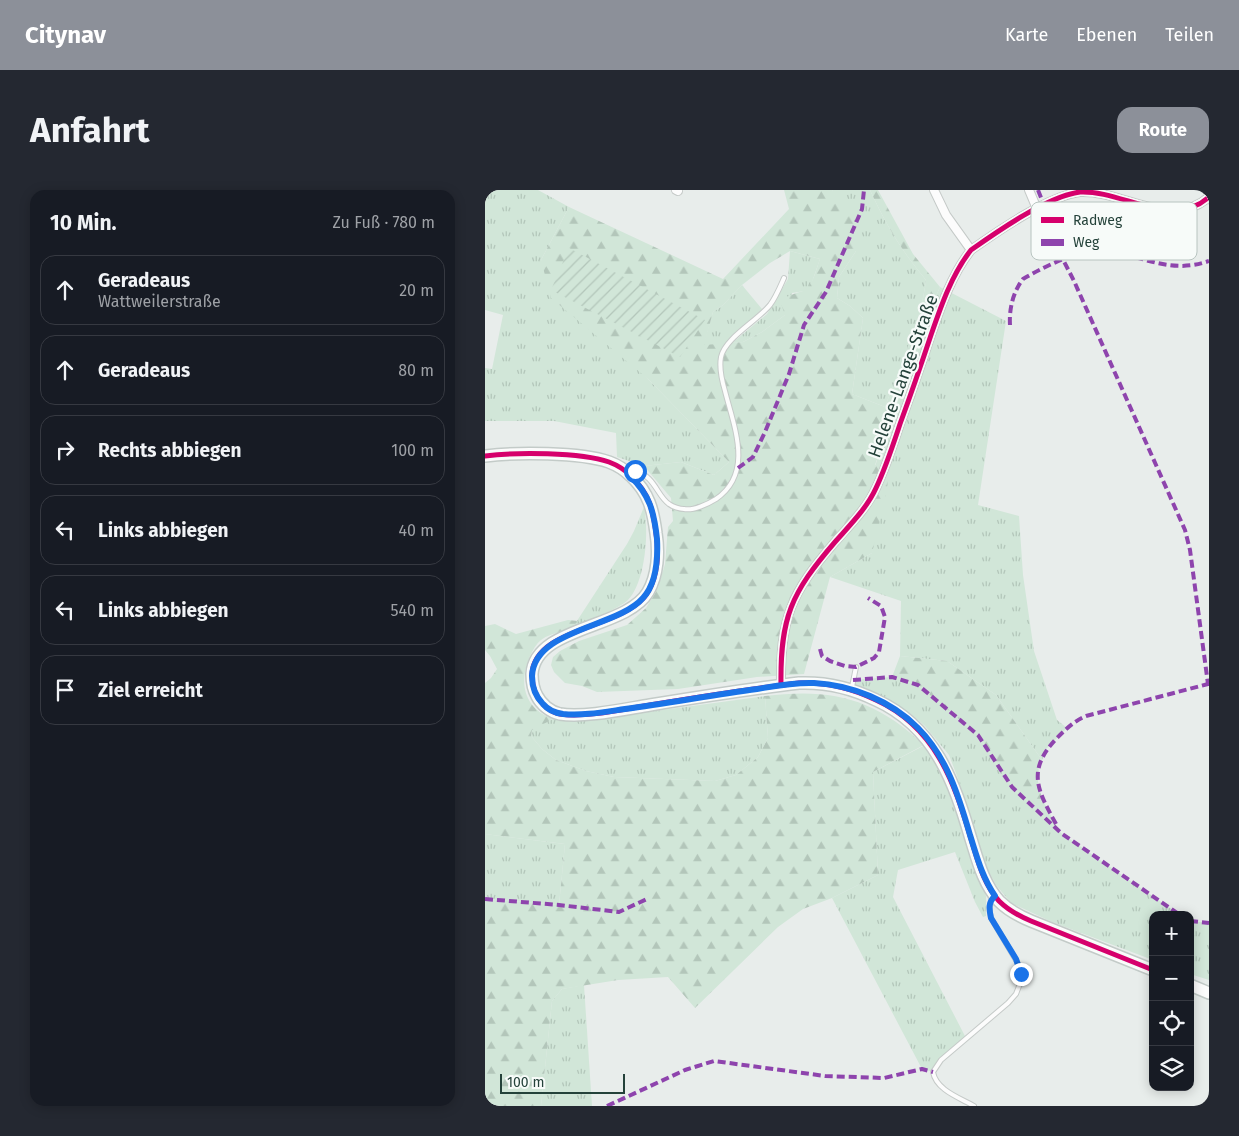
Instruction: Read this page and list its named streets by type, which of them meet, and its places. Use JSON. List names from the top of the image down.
{
  "streets": {
    "street": ["Helene-Lange-Straße"]
  },
  "legend": ["Radweg", "Weg"],
  "scale_bar": "100 m",
  "page": {
    "header": "Citynav",
    "nav": ["Karte", "Ebenen", "Teilen"],
    "buttons": "Route",
    "title": "Anfahrt",
    "heading": ["10 Min.", "Zu Fuß · 780 m"],
    "list": [
      ["Geradeaus", "Wattweilerstraße", "20 m"],
      ["Geradeaus", "80 m"],
      ["Rechts abbiegen", "100 m"],
      ["Links abbiegen", "40 m"],
      ["Links abbiegen", "540 m"],
      "Ziel erreicht"
    ],
    "map_buttons": ["+", "−"],
    "scale": "100 m"
  }
}
